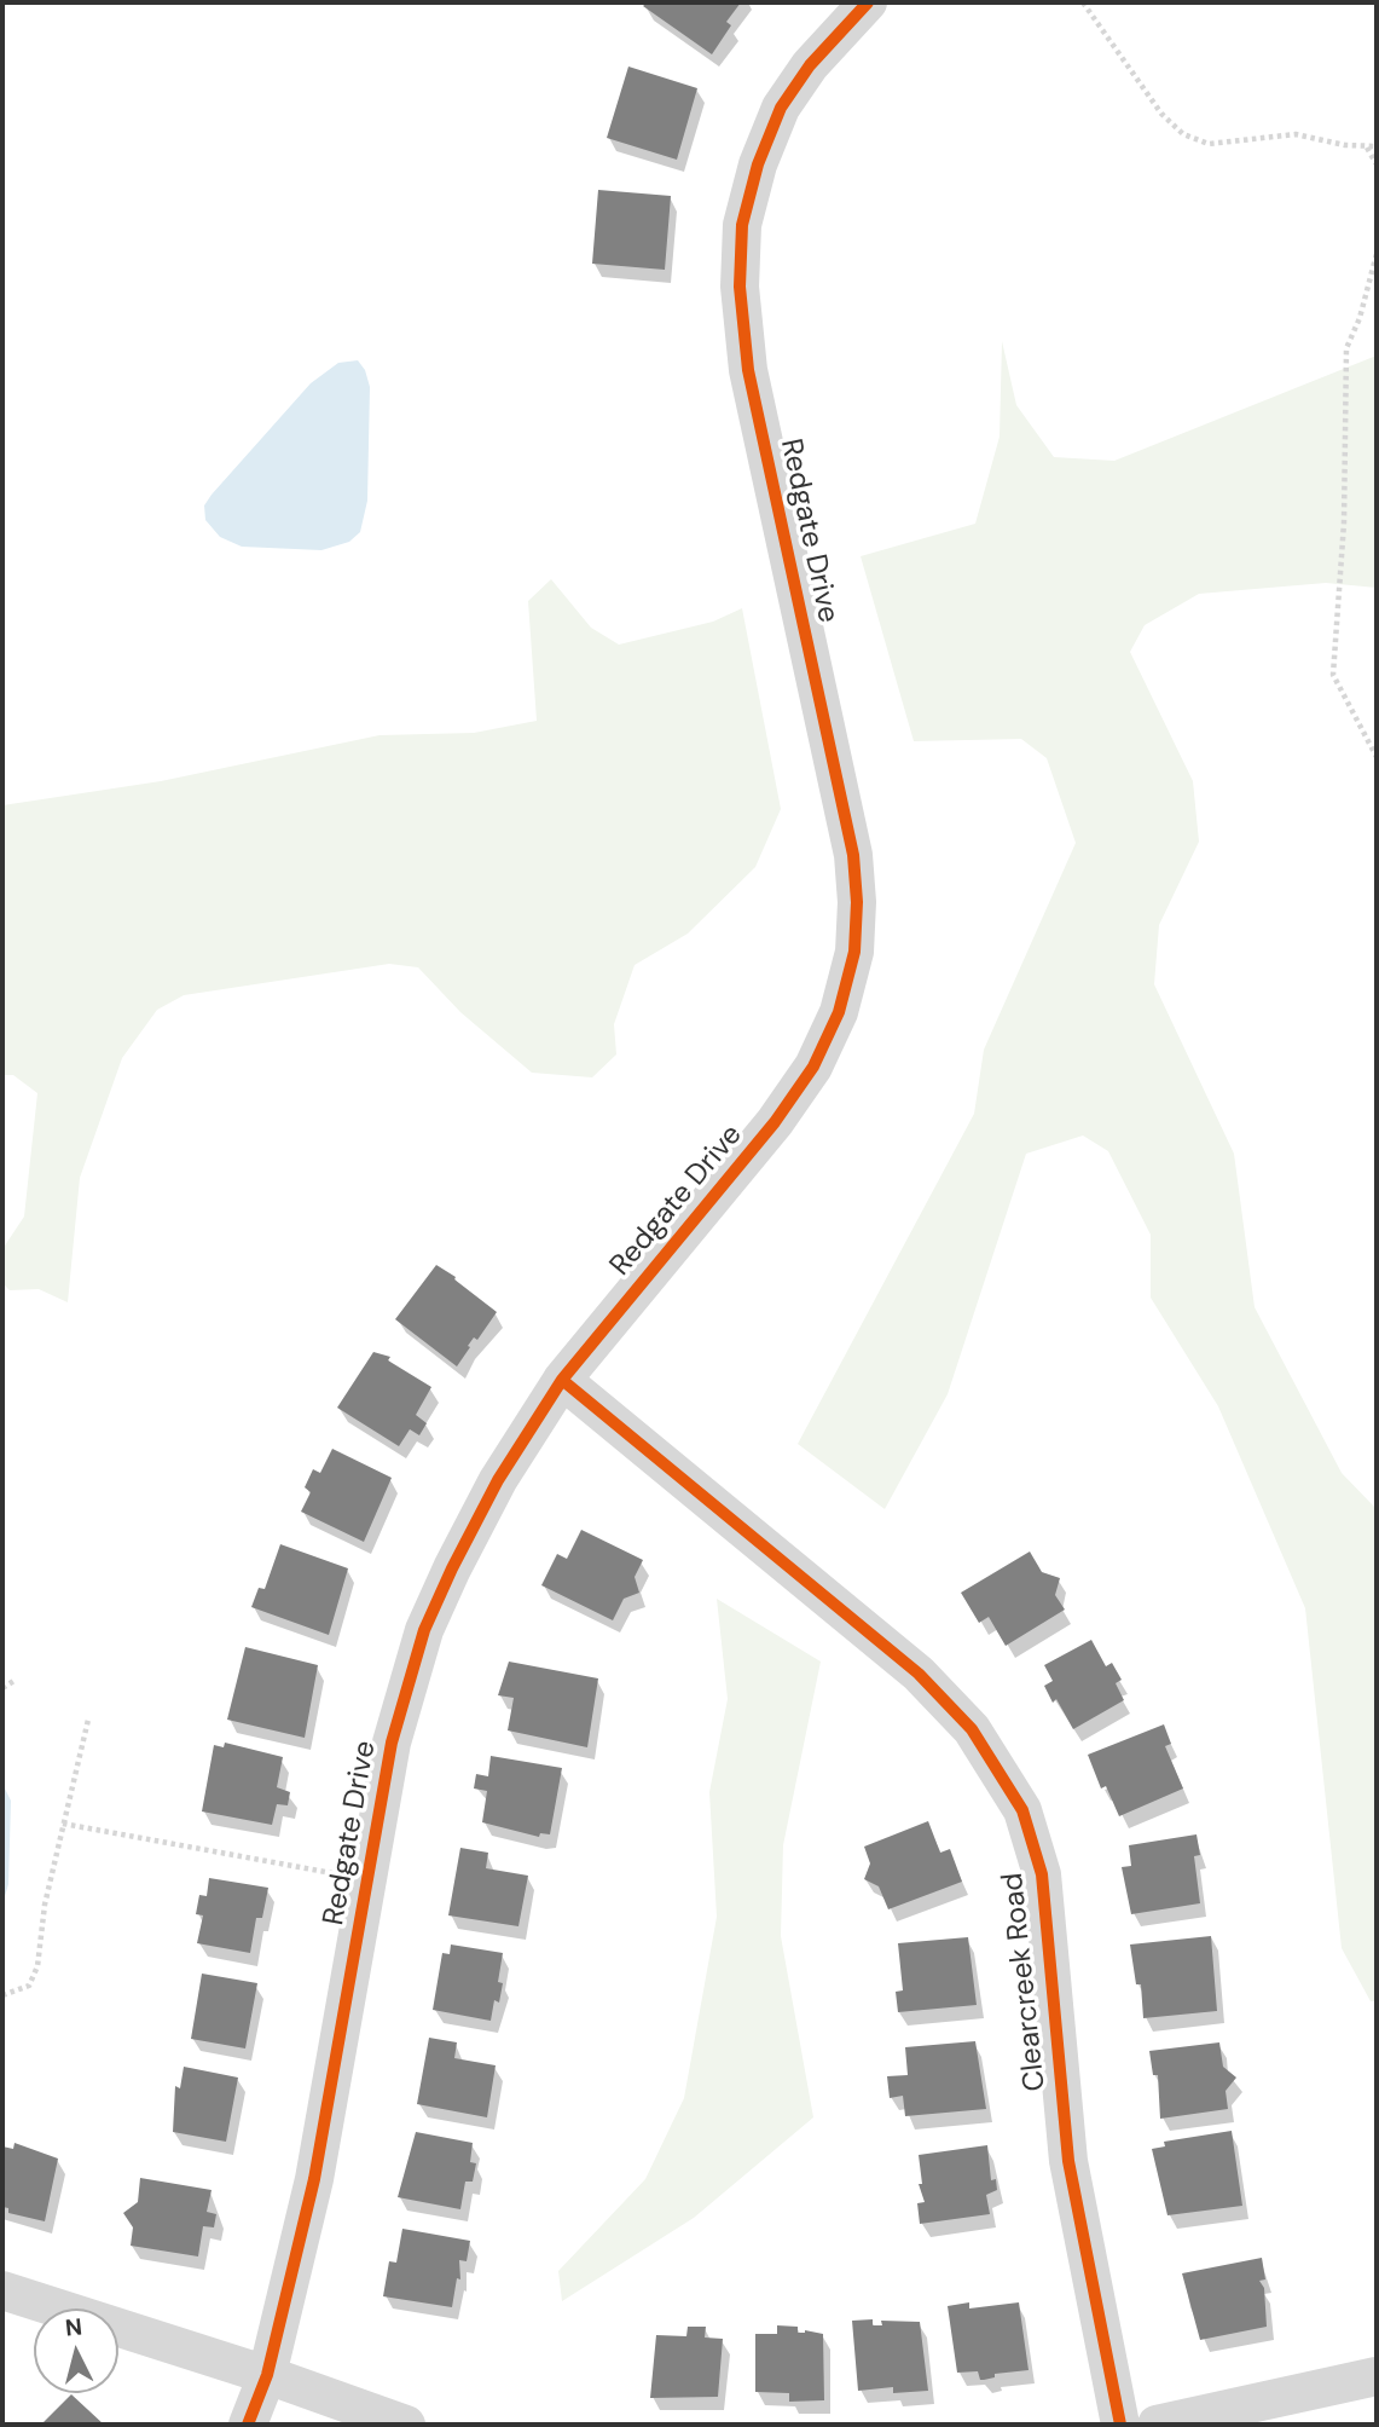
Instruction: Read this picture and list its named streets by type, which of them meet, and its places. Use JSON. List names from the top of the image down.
{
  "streets": {
    "street": ["Redgate Drive", "Clearcreek Road"]
  },
  "crossings": [
    ["Redgate Drive", "Clearcreek Road"]
  ],
  "north": "top"
}
